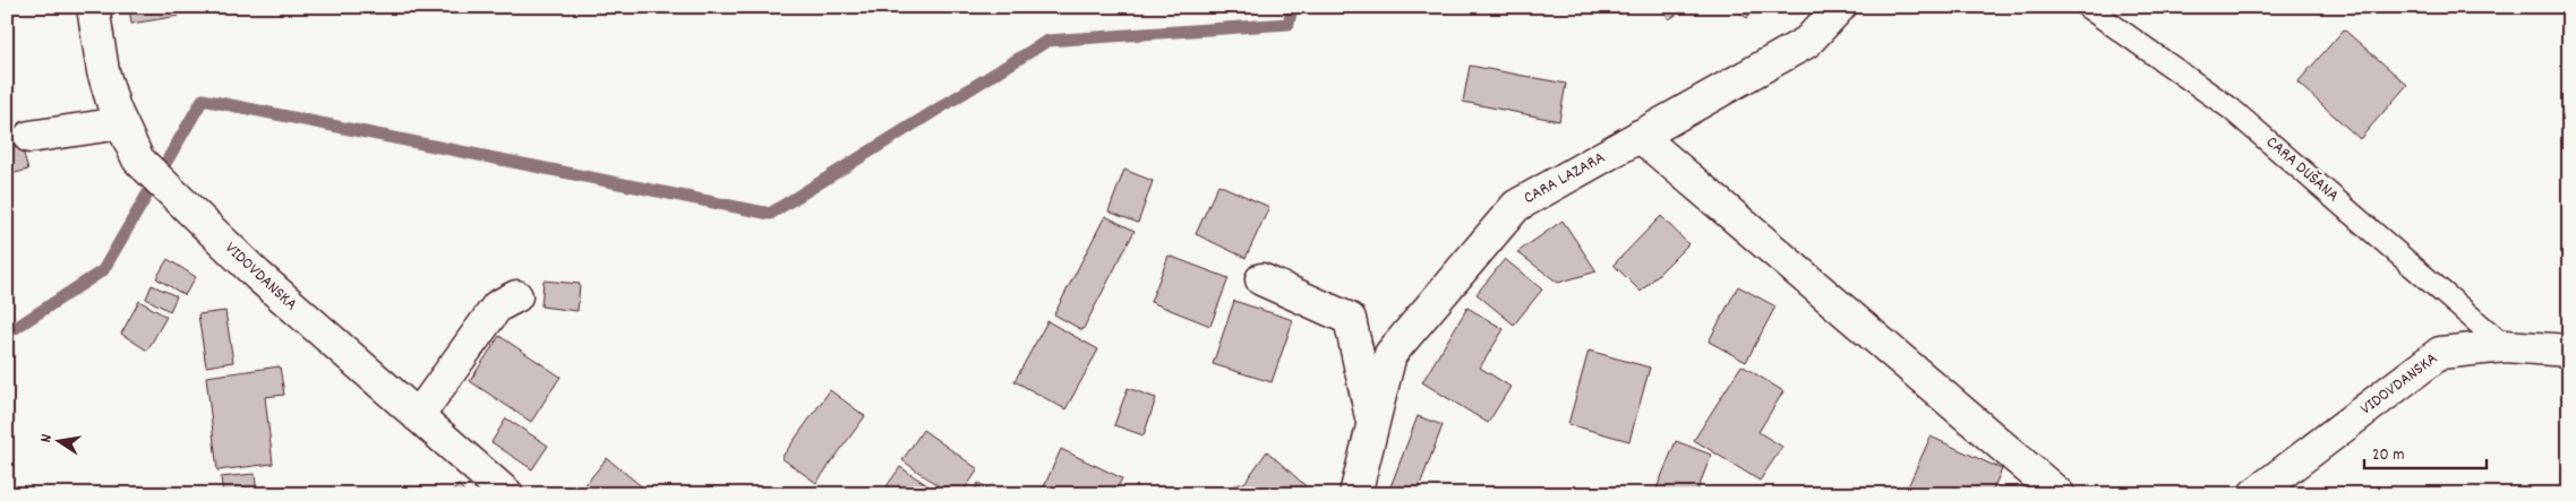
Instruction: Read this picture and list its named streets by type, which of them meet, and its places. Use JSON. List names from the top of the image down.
{
  "streets": {
    "street": ["CARA LAZARA", "VIDOVDANSKA"],
    "lane": ["CARA DUŠANA"]
  },
  "crossings": [
    ["CARA DUŠANA", "VIDOVDANSKA"]
  ],
  "scale_bar": "20 m",
  "north": "left"
}
